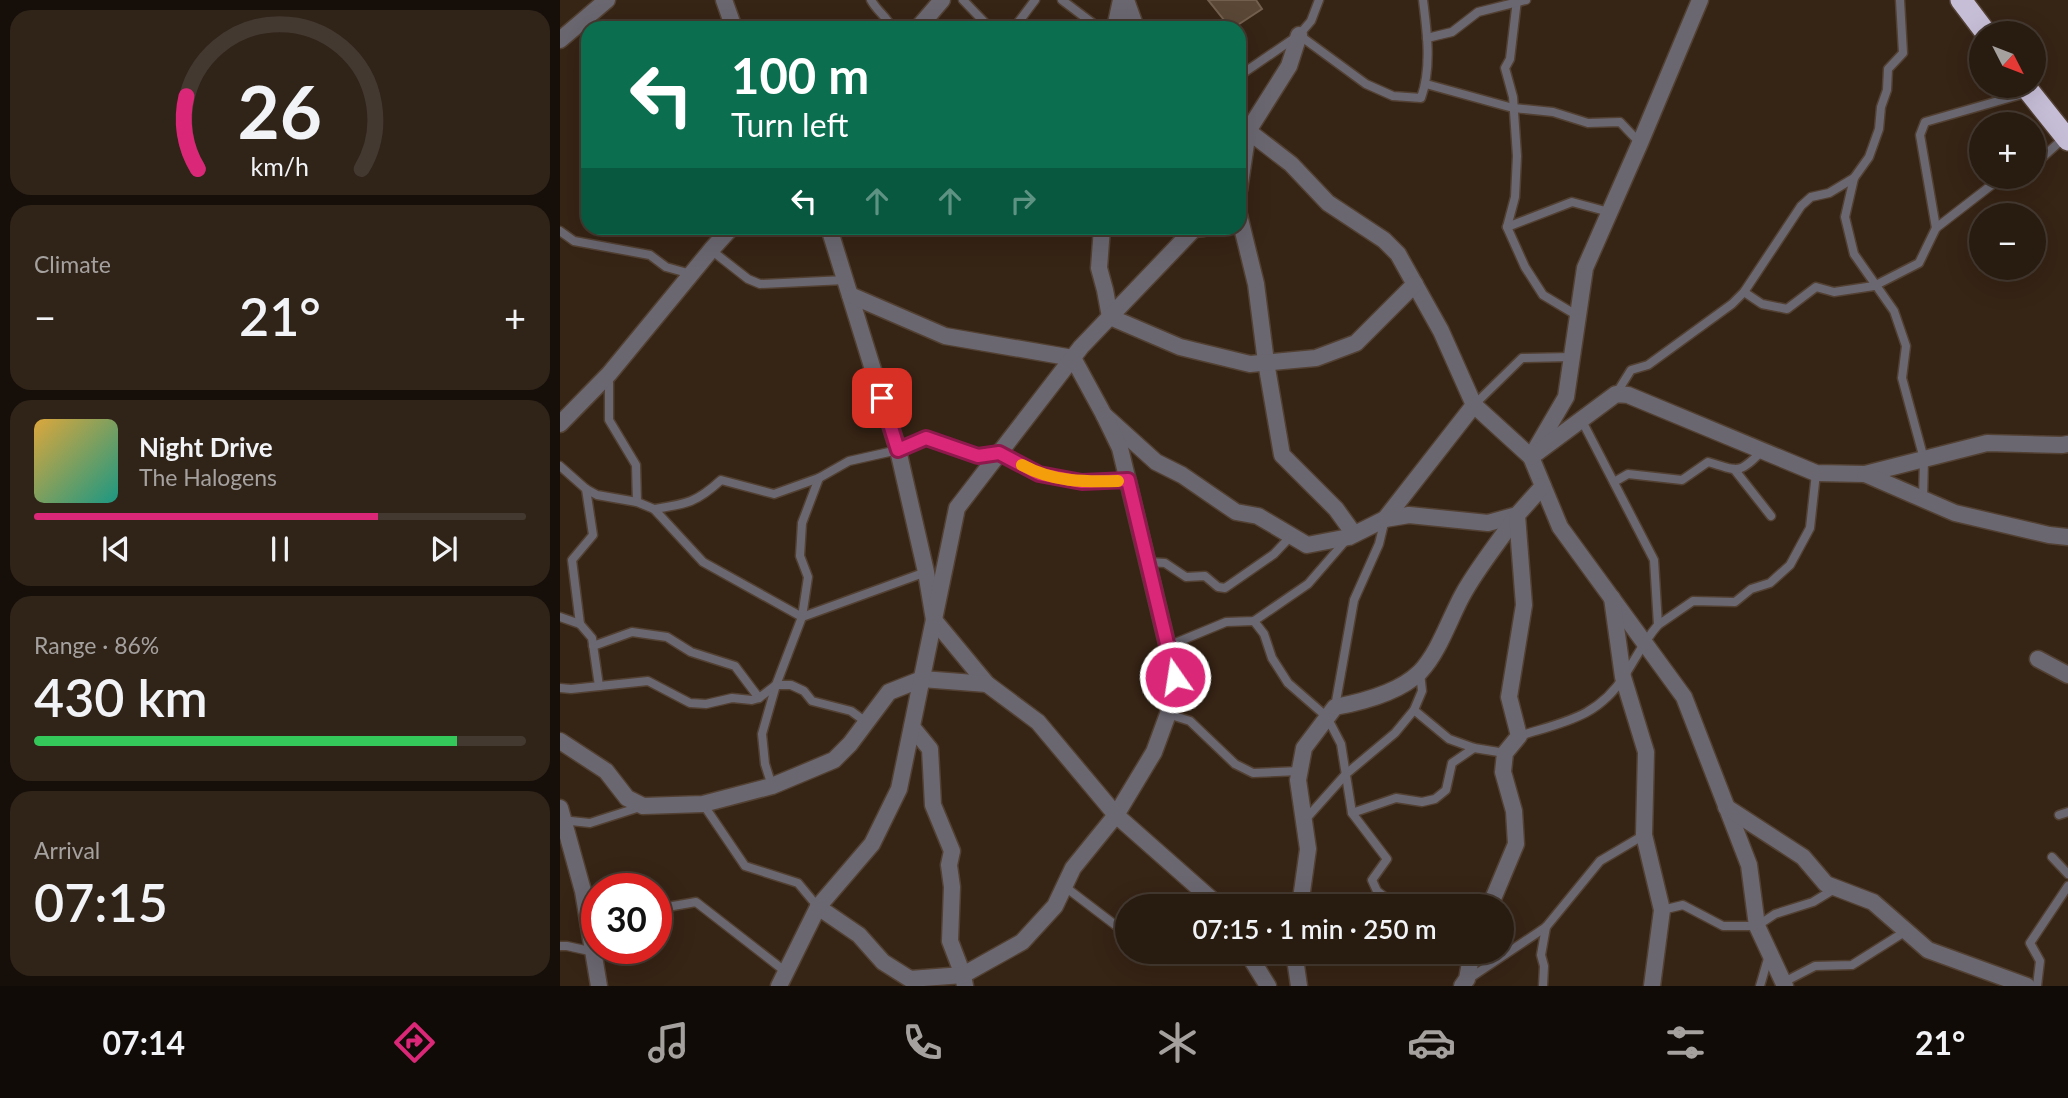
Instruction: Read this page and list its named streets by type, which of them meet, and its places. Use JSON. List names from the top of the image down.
{
  "north": "bottom right",
  "page": {
    "map_buttons": ["+", "−"],
    "turn": ["100 m", "Turn left"],
    "tile": [
      "Climate",
      ["Range · 86%", "430 km"],
      ["Arrival", "07:15"]
    ],
    "heat": ["−", "21°", "+"],
    "song": ["Night Drive", "The Halogens"],
    "limit": "30",
    "trip": "07:15 · 1 min · 250 m",
    "tabs": ["07:14", "21°"],
    "gauge": ["26", "km/h"]
  }
}
